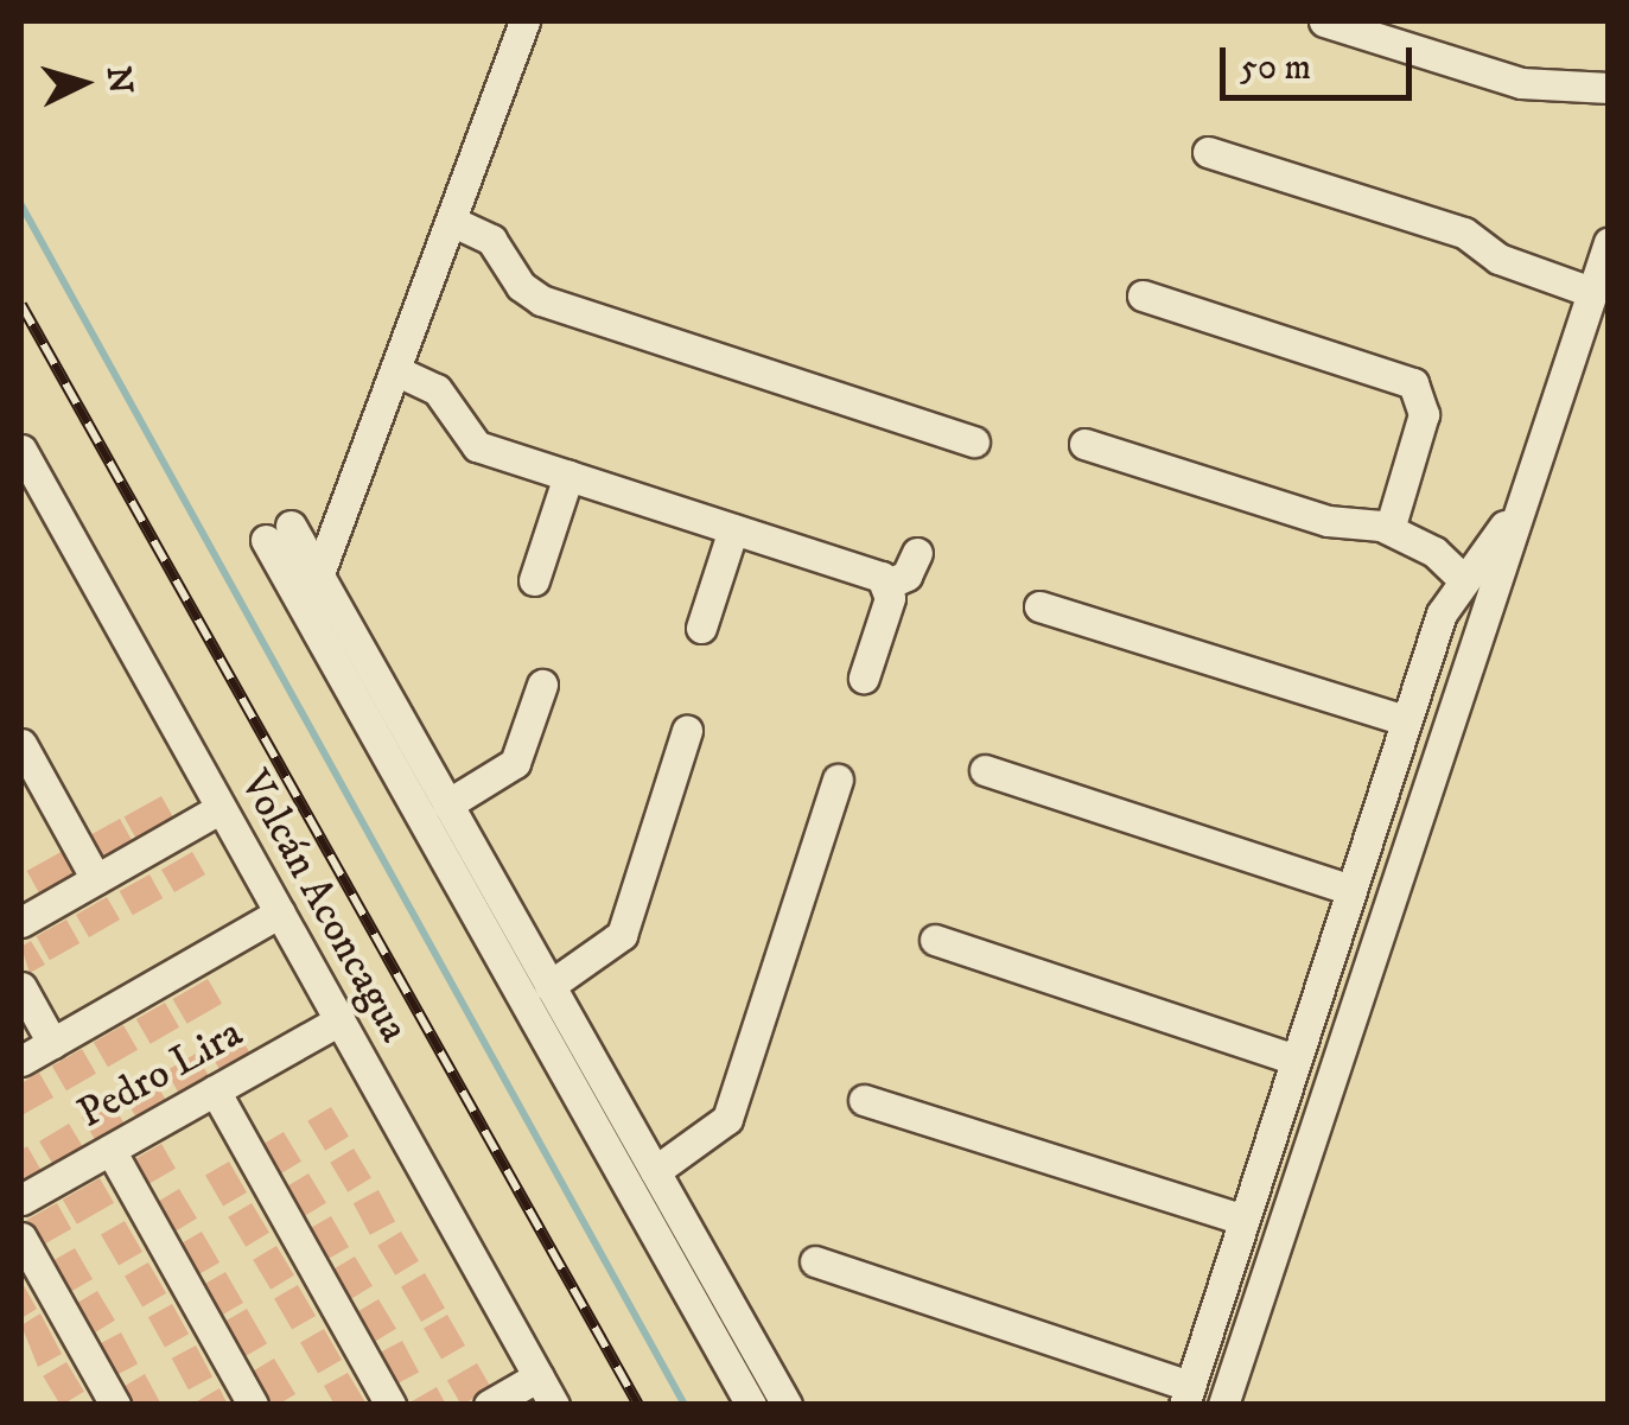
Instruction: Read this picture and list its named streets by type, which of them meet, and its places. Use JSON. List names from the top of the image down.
{
  "streets": {
    "street": ["Volcán Aconcagua", "Pedro Lira"]
  },
  "crossings": [
    ["Volcán Aconcagua", "Pedro Lira"]
  ],
  "scale_bar": "50 m",
  "north": "right"
}
